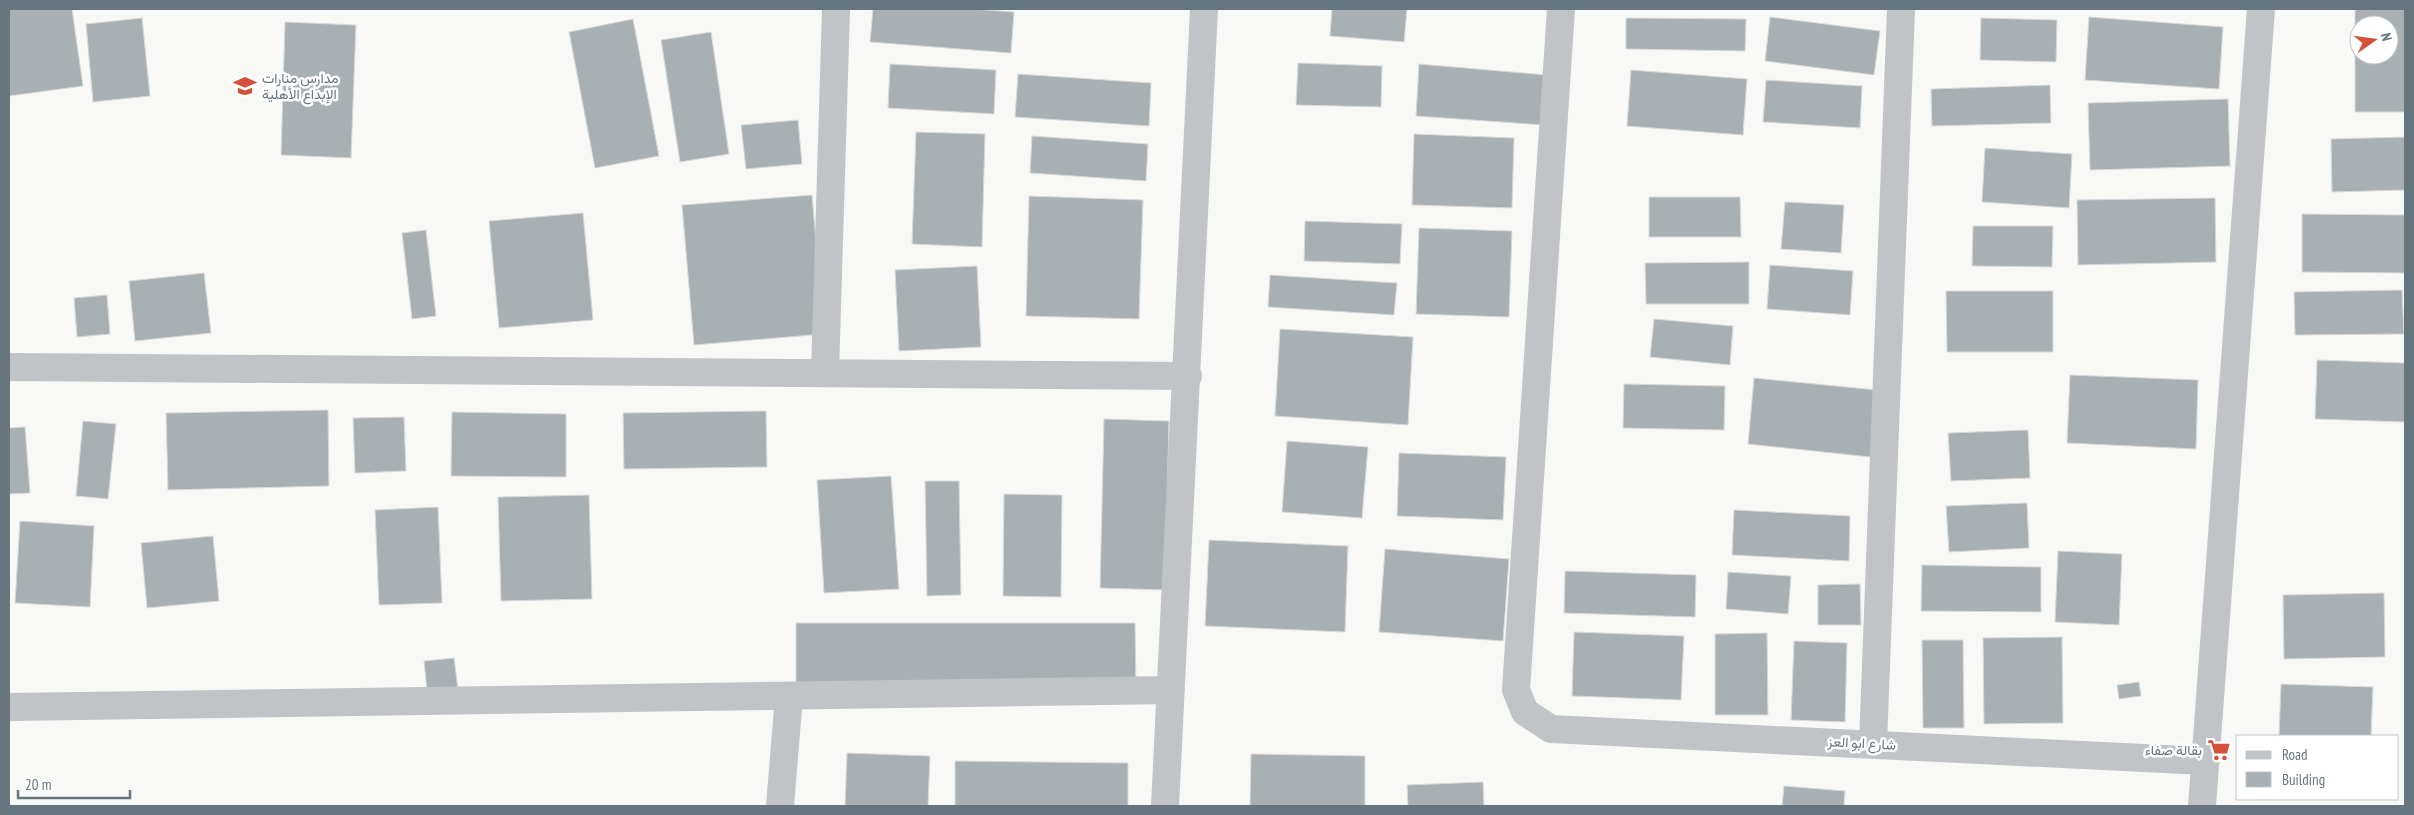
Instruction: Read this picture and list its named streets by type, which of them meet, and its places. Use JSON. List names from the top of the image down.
{
  "streets": {
    "street": ["شارع ابو العز"]
  },
  "places": {
    "school or university": ["مدارس منارات الإبداع الأهلية"],
    "supermarket": ["بقالة صفاء"]
  },
  "legend": ["Road", "Building"],
  "scale_bar": "20 m",
  "north": "right"
}
